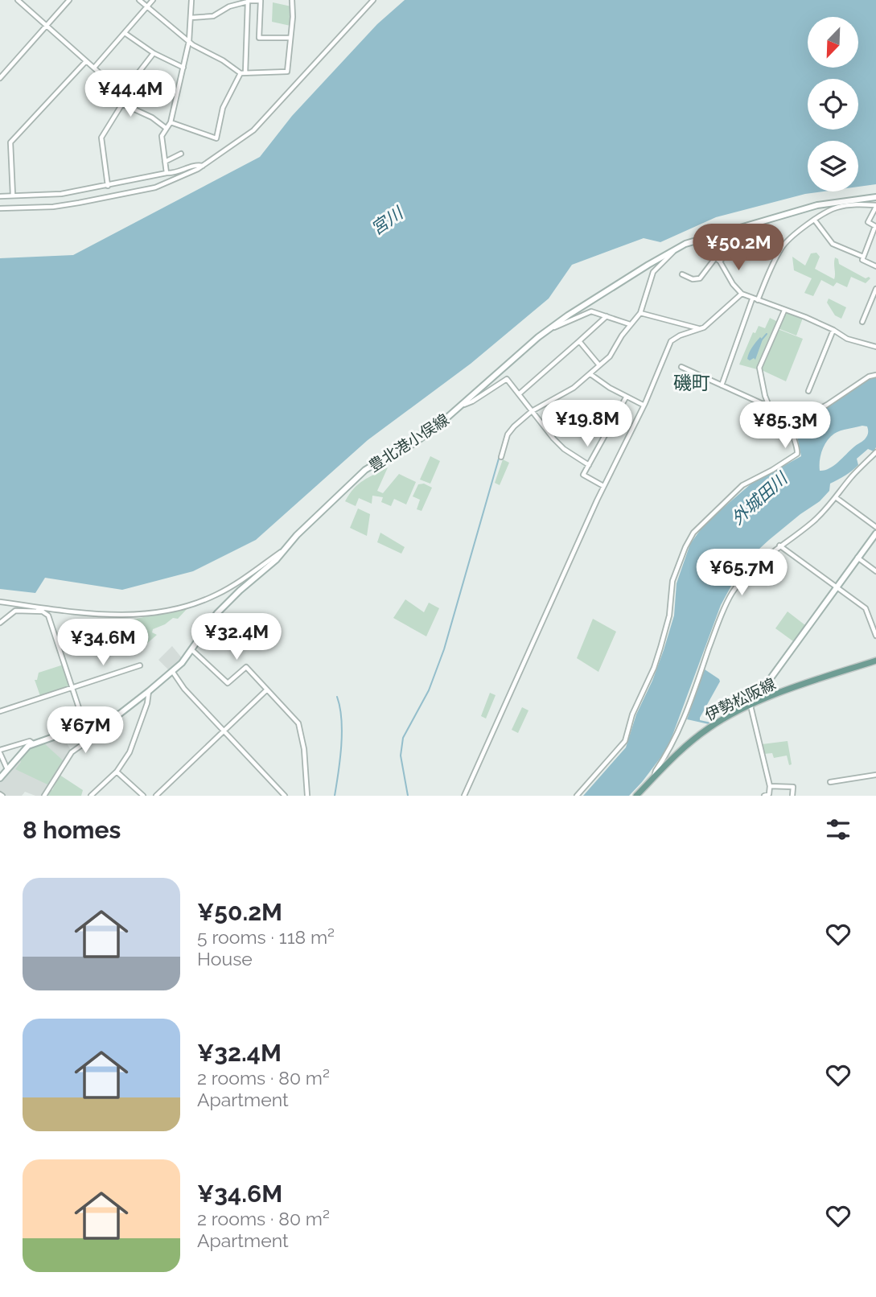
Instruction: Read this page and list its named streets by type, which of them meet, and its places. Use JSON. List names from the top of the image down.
{
  "streets": {
    "main road": ["豊北港小俣線", "伊勢松阪線"]
  },
  "districts": ["磯町"],
  "water": ["宮川", "外城田川"],
  "north": "bottom left",
  "page": {
    "price": [
      "¥44.4M",
      "¥50.2M",
      "¥19.8M",
      "¥85.3M",
      "¥65.7M",
      "¥32.4M",
      "¥34.6M",
      "¥67M"
    ],
    "heading": "8 homes",
    "list": [
      {
        "name": "¥50.2M",
        "note": "5 rooms · 118 m² · House"
      },
      {
        "name": "¥32.4M",
        "note": "2 rooms · 80 m² · Apartment"
      },
      {
        "name": "¥34.6M",
        "note": "2 rooms · 80 m² · Apartment"
      }
    ]
  }
}
